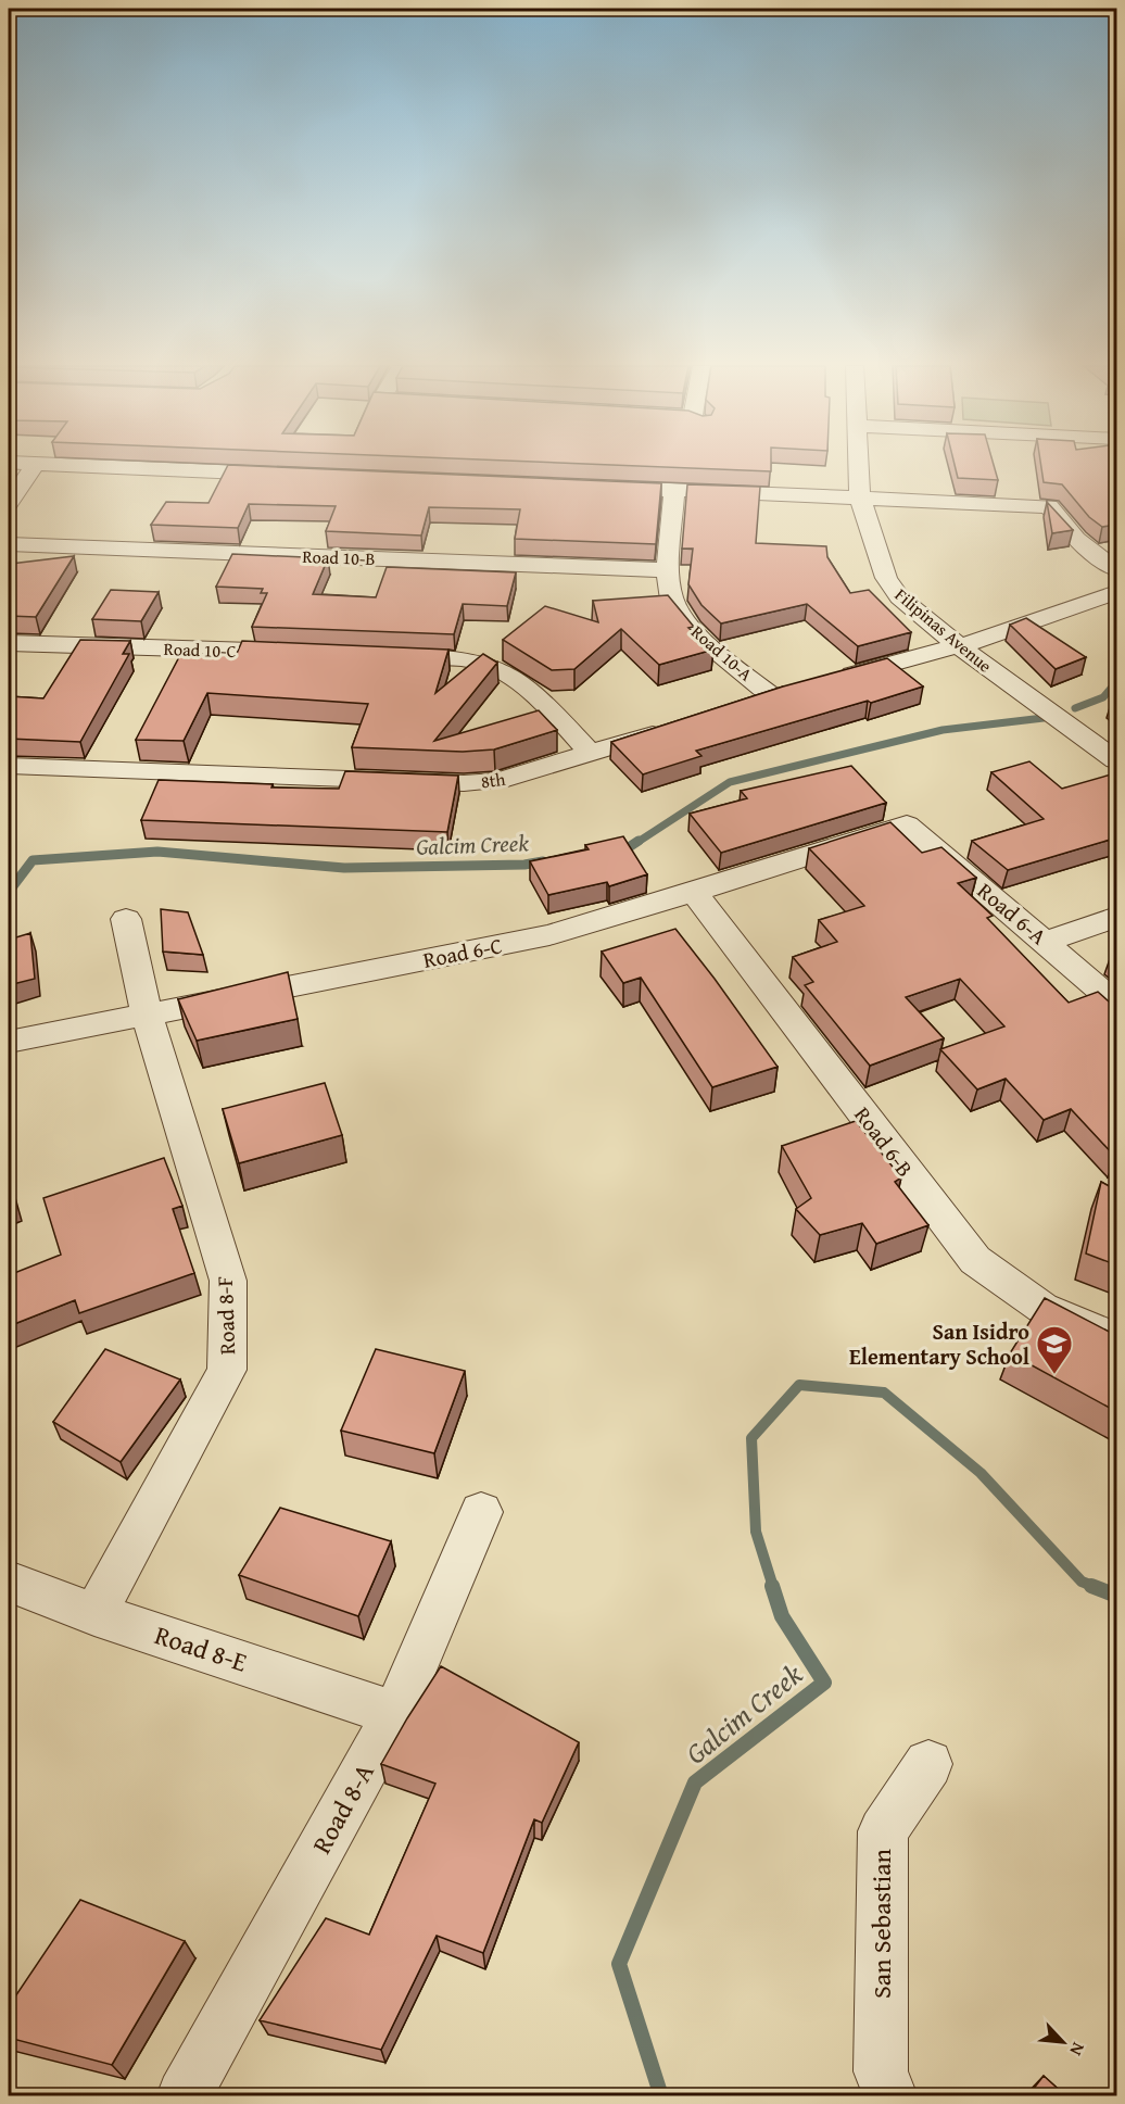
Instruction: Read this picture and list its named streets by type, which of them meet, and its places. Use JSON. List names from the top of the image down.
{
  "streets": {
    "street": [
      "Road 10-B",
      "Filipinas Avenue",
      "Road 10-C",
      "Road 10-A",
      "8th",
      "Road 6-A",
      "Road 6-C",
      "Road 6-B",
      "Road 8-F",
      "Road 8-E",
      "Road 8-A",
      "San Sebastian"
    ]
  },
  "crossings": [
    ["Road 10-B", "Road 10-A"],
    ["Road 6-A", "Road 6-C"],
    ["Road 6-C", "Road 6-B"],
    ["Road 6-C", "Road 8-F"],
    ["Road 8-F", "Road 8-E"],
    ["Road 8-E", "Road 8-A"]
  ],
  "water": ["Galcim Creek"],
  "places": {
    "school or university": ["San Isidro Elementary School"]
  },
  "north": "bottom right"
}
